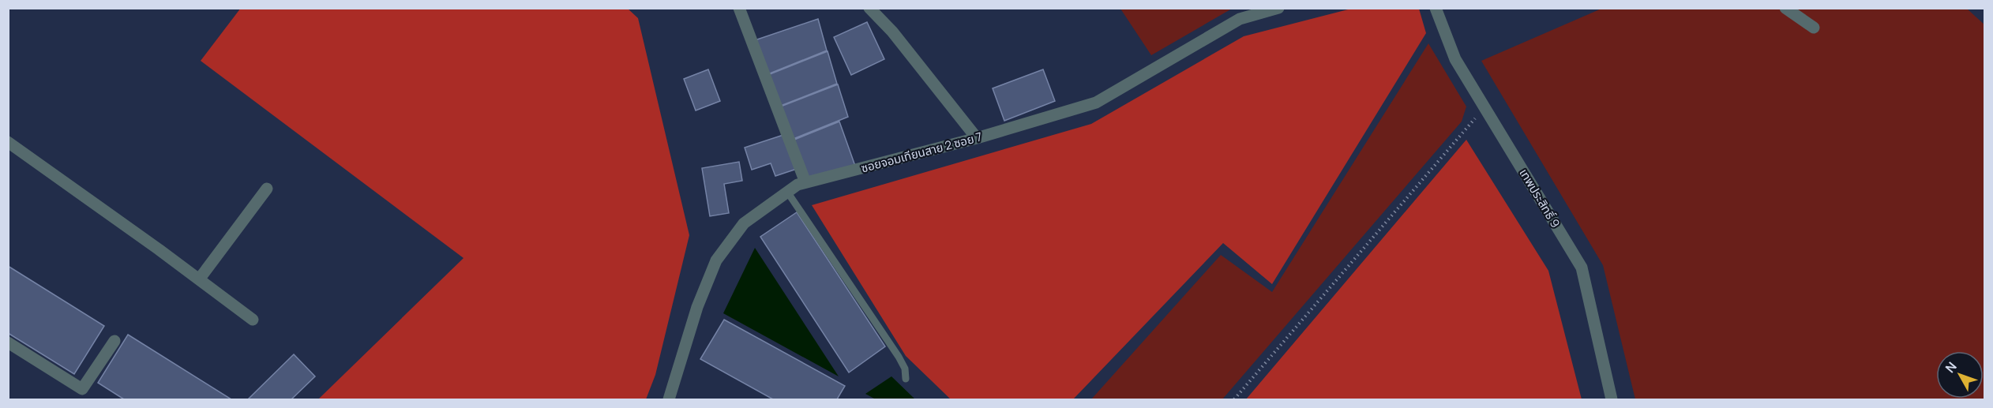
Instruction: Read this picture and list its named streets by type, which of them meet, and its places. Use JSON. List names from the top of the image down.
{
  "streets": {
    "street": ["ซอยจอมเทียนสาย 2 ซอย 7", "เทพประสิทธิ์ 9"]
  },
  "north": "top left"
}
